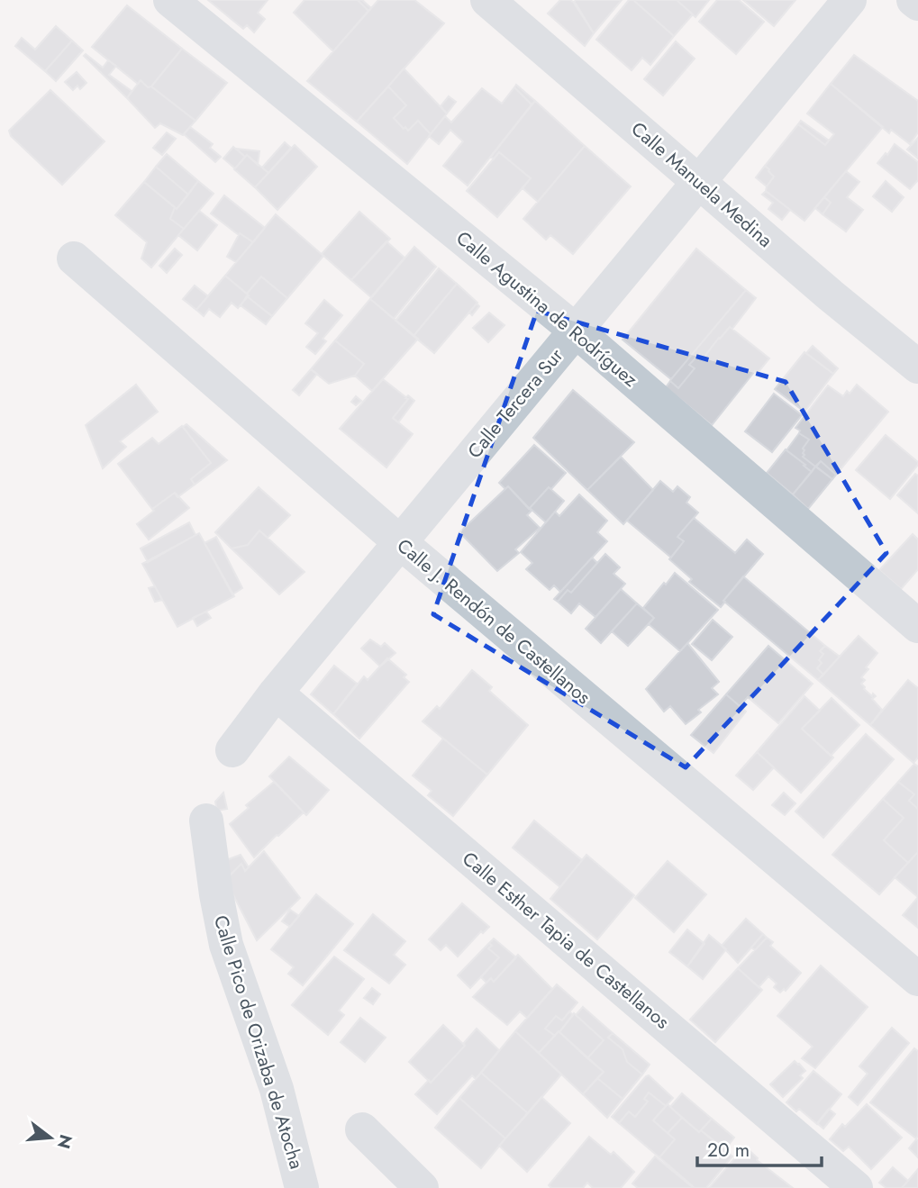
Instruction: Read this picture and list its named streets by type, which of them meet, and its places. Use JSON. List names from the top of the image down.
{
  "streets": {
    "street": [
      "Calle Manuela Medina",
      "Calle Agustina de Rodríguez",
      "Calle Tercera Sur",
      "Calle J. Rendón de Castellanos",
      "Calle Esther Tapia de Castellanos",
      "Calle Pico de Orizaba de Atocha"
    ]
  },
  "crossings": [
    ["Calle Manuela Medina", "Calle Tercera Sur"],
    ["Calle Agustina de Rodríguez", "Calle Tercera Sur"],
    ["Calle Tercera Sur", "Calle J. Rendón de Castellanos"],
    ["Calle Tercera Sur", "Calle Esther Tapia de Castellanos"]
  ],
  "scale_bar": "20 m",
  "north": "right"
}
